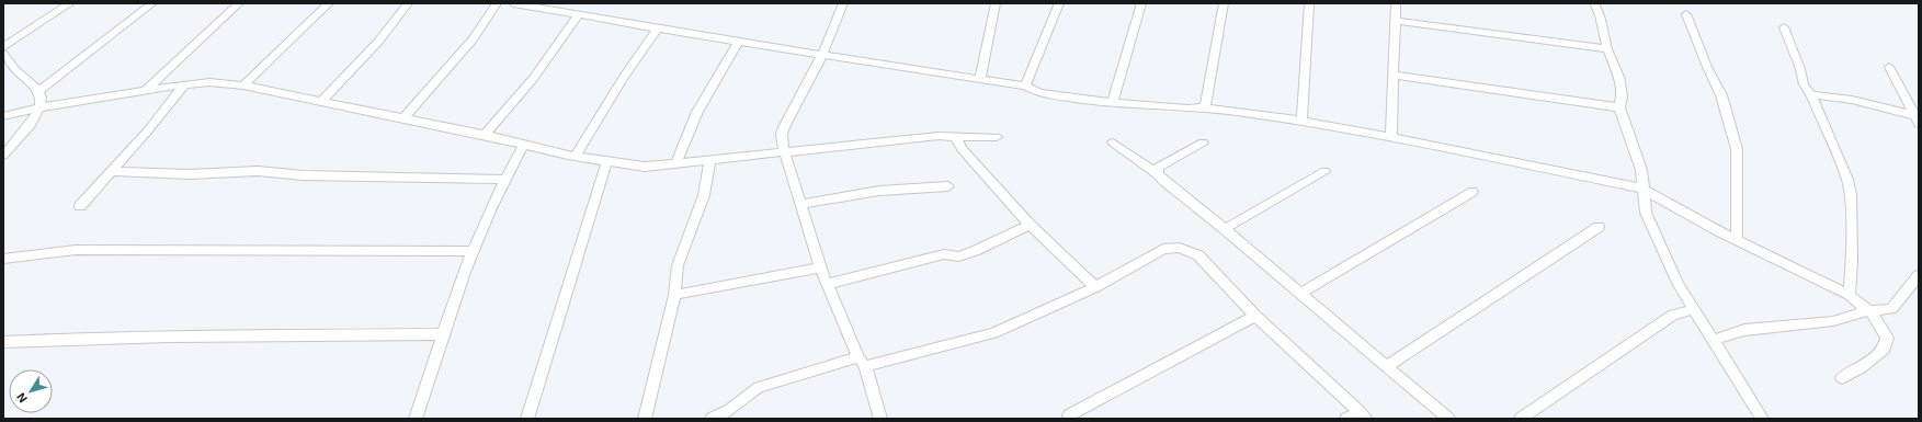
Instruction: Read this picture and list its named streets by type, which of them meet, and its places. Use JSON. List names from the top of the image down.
{
  "north": "bottom left"
}
